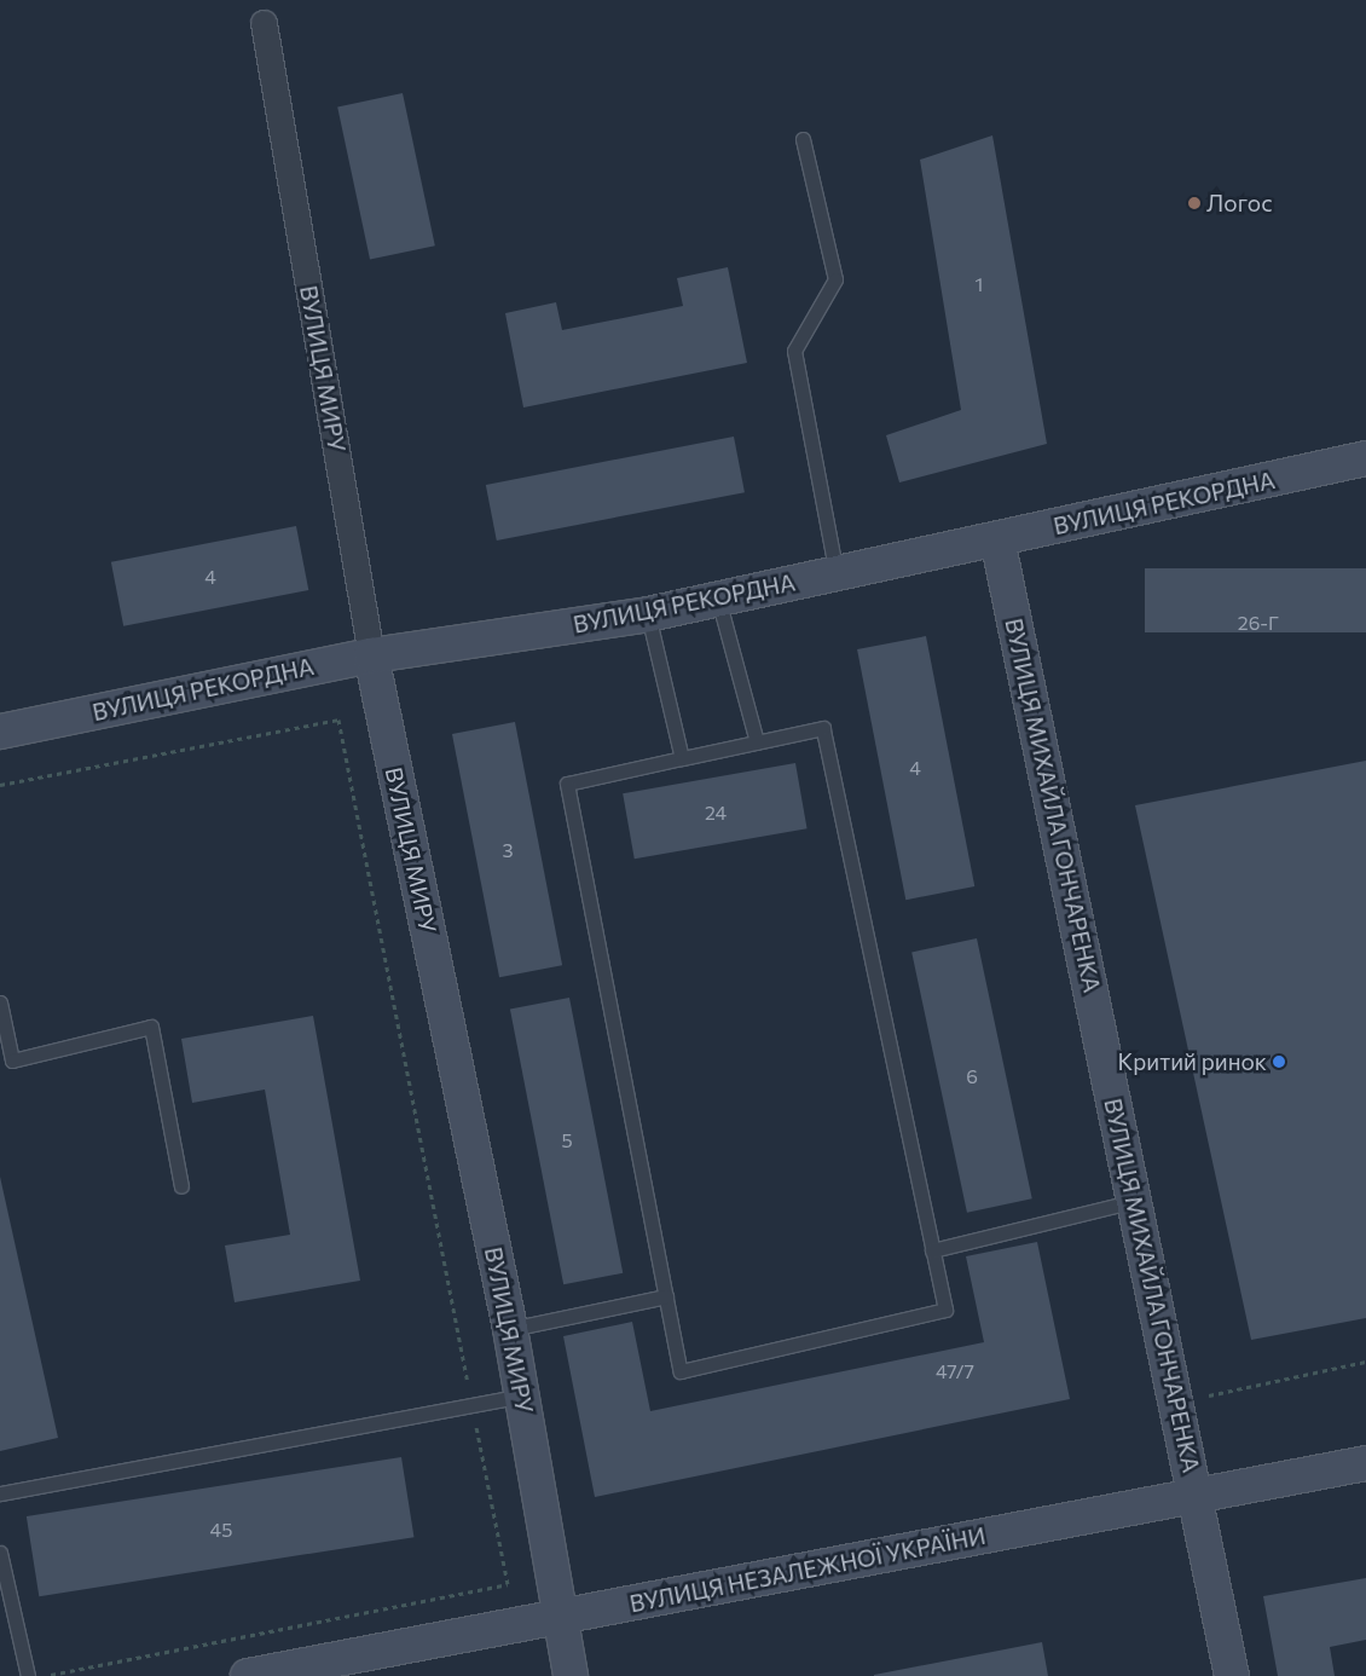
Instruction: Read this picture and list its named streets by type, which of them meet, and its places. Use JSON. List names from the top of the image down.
{
  "streets": {
    "street": [
      "ВУЛИЦЯ МИРУ",
      "ВУЛИЦЯ РЕКОРДНА",
      "ВУЛИЦЯ МИХАЙЛА ГОНЧАРЕНКА",
      "ВУЛИЦЯ НЕЗАЛЕЖНОЇ УКРАЇНИ"
    ]
  },
  "crossings": [
    ["ВУЛИЦЯ МИРУ", "ВУЛИЦЯ РЕКОРДНА"],
    ["ВУЛИЦЯ МИРУ", "ВУЛИЦЯ НЕЗАЛЕЖНОЇ УКРАЇНИ"],
    ["ВУЛИЦЯ РЕКОРДНА", "ВУЛИЦЯ МИХАЙЛА ГОНЧАРЕНКА"],
    ["ВУЛИЦЯ МИХАЙЛА ГОНЧАРЕНКА", "ВУЛИЦЯ НЕЗАЛЕЖНОЇ УКРАЇНИ"]
  ],
  "places": ["Логос", "Критий ринок"],
  "house_numbers": [
    "1",
    "4",
    "26-Г",
    "4",
    "24",
    "3",
    "6",
    "5",
    "47/7",
    "45"
  ]
}
